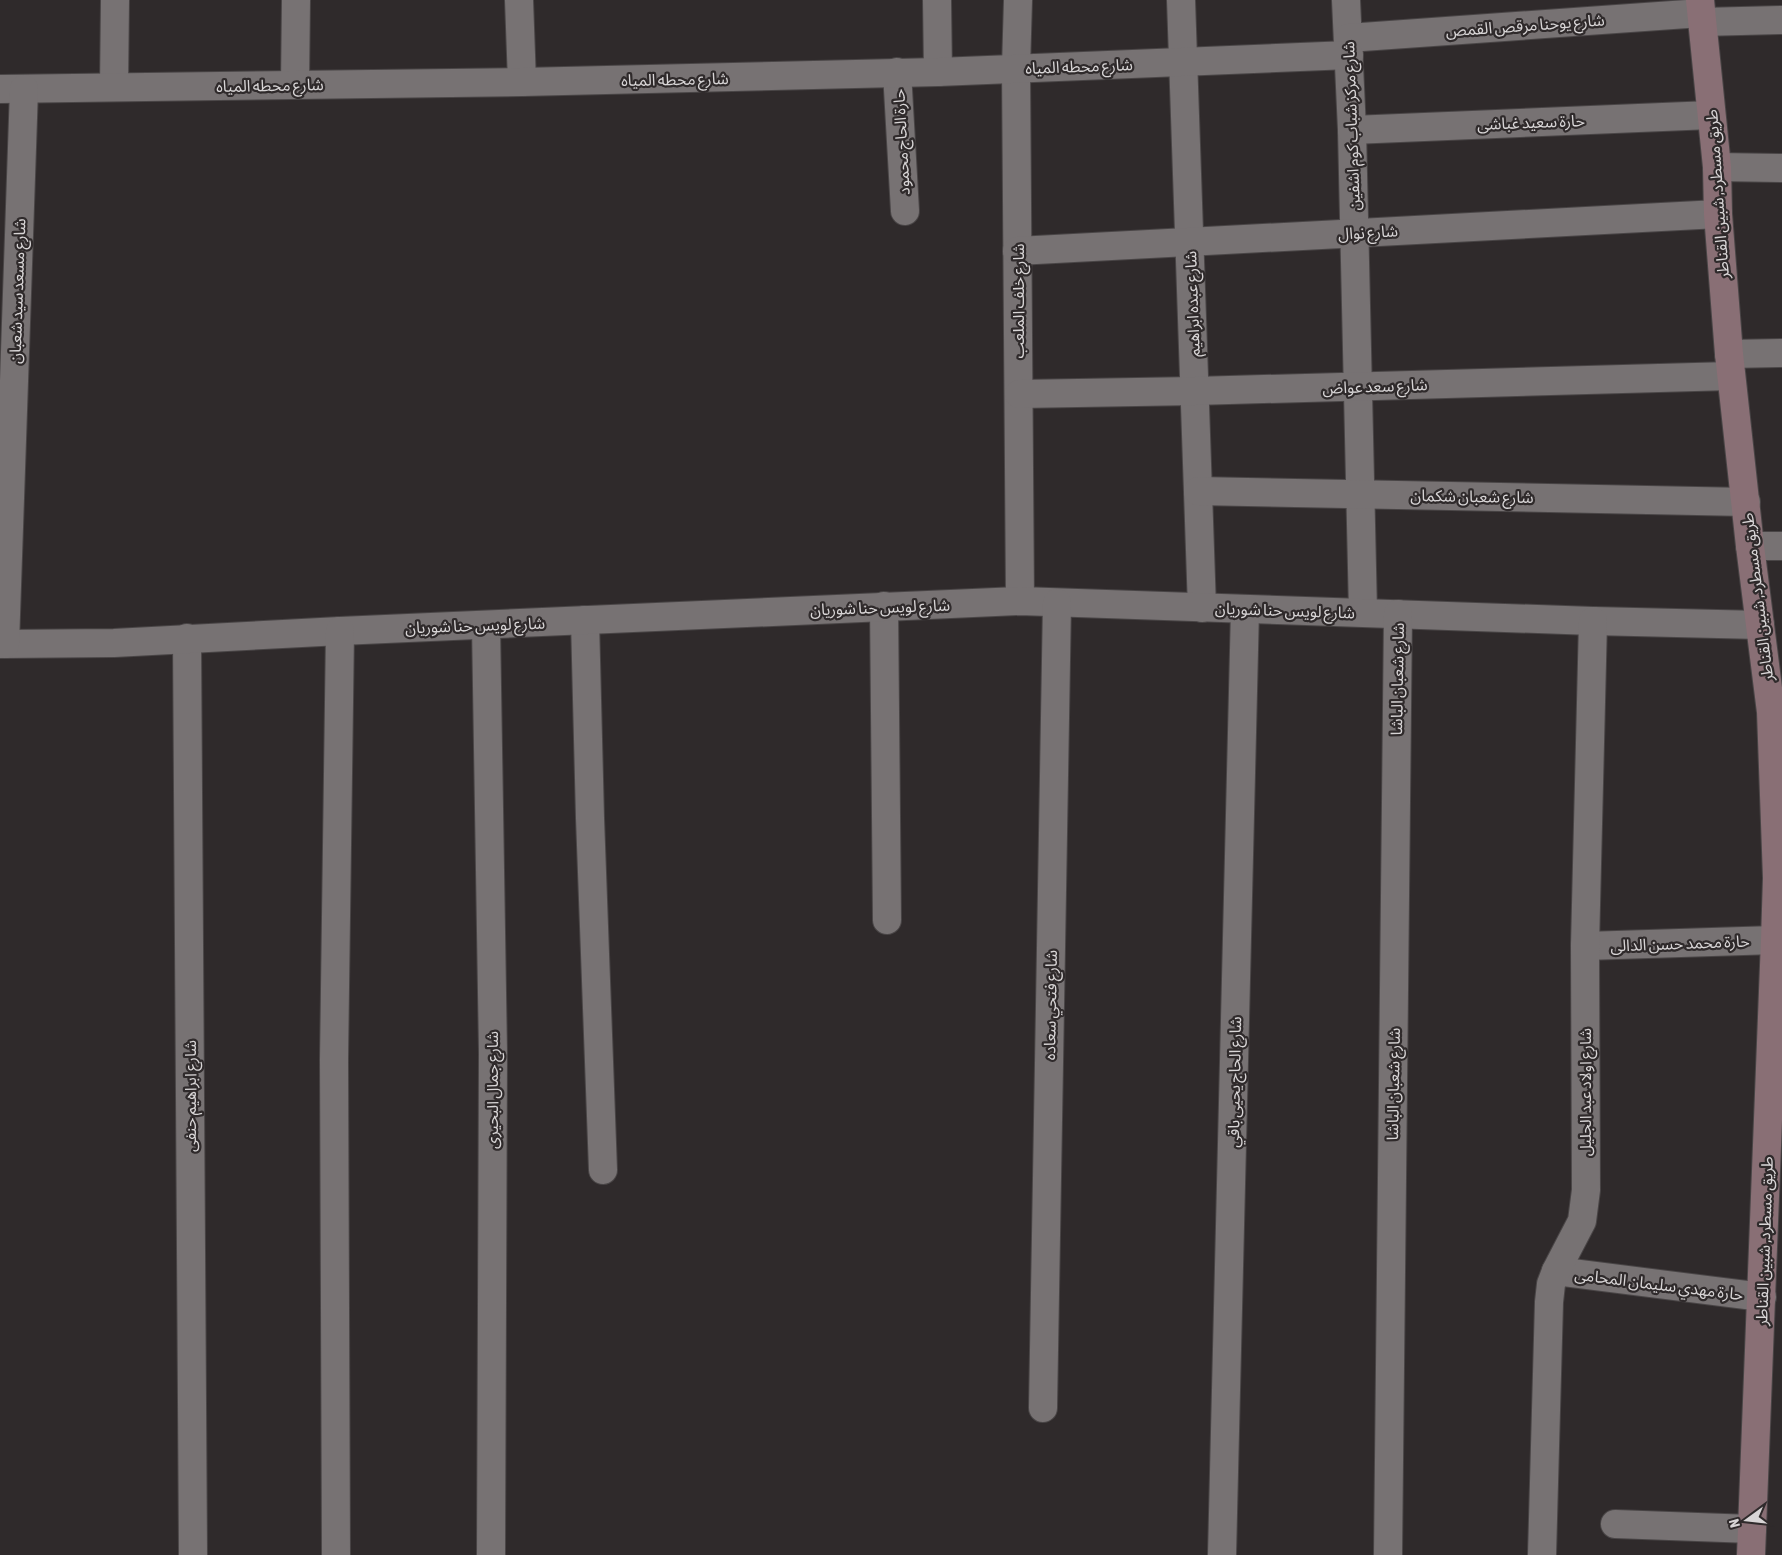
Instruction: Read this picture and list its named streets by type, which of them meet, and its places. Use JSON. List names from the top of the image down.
{
  "streets": {
    "main road": ["طريق مسطرد, شبين القناطر"],
    "street": [
      "شارع يوحنا مرقص القمص",
      "شارع محطه المياه",
      "حارة سعيد غباشى",
      "شارع مركز شباب كوم اشفين",
      "حارة الحاج محمود",
      "شارع نوال",
      "شارع مسعد سيد شعبان",
      "شارع خلف الملعب",
      "شارع عبده ابراهيم",
      "شارع سعد عواض",
      "شارع شعبان شكمان",
      "شارع لويس حنا شوريان",
      "شارع شعبان الباشا",
      "حارة محمد حسن الدالى",
      "شارع فتحي سعاده",
      "شارع الحاج يحيى باقي",
      "شارع جمال البحيرى",
      "شارع اولاد عبد الجليل",
      "شارع ابراهيم حنفى",
      "حارة مهدي سليمان المحامى"
    ]
  },
  "crossings": [
    ["شارع يوحنا مرقص القمص", "شارع محطه المياه"],
    ["شارع يوحنا مرقص القمص", "شارع مركز شباب كوم اشفين"],
    ["شارع يوحنا مرقص القمص", "طريق مسطرد, شبين القناطر"],
    ["شارع محطه المياه", "شارع مركز شباب كوم اشفين"],
    ["شارع محطه المياه", "حارة الحاج محمود"],
    ["شارع محطه المياه", "شارع مسعد سيد شعبان"],
    ["شارع محطه المياه", "شارع خلف الملعب"],
    ["شارع محطه المياه", "شارع عبده ابراهيم"],
    ["حارة سعيد غباشى", "شارع مركز شباب كوم اشفين"],
    ["حارة سعيد غباشى", "طريق مسطرد, شبين القناطر"],
    ["شارع مركز شباب كوم اشفين", "شارع نوال"],
    ["شارع مركز شباب كوم اشفين", "شارع سعد عواض"],
    ["شارع مركز شباب كوم اشفين", "شارع شعبان شكمان"],
    ["شارع مركز شباب كوم اشفين", "شارع لويس حنا شوريان"],
    ["طريق مسطرد, شبين القناطر", "شارع نوال"],
    ["طريق مسطرد, شبين القناطر", "شارع سعد عواض"],
    ["طريق مسطرد, شبين القناطر", "شارع شعبان شكمان"],
    ["طريق مسطرد, شبين القناطر", "شارع لويس حنا شوريان"],
    ["طريق مسطرد, شبين القناطر", "حارة محمد حسن الدالى"],
    ["طريق مسطرد, شبين القناطر", "حارة مهدي سليمان المحامى"],
    ["شارع نوال", "شارع خلف الملعب"],
    ["شارع نوال", "شارع عبده ابراهيم"],
    ["شارع مسعد سيد شعبان", "شارع لويس حنا شوريان"],
    ["شارع خلف الملعب", "شارع سعد عواض"],
    ["شارع خلف الملعب", "شارع لويس حنا شوريان"],
    ["شارع عبده ابراهيم", "شارع سعد عواض"],
    ["شارع عبده ابراهيم", "شارع شعبان شكمان"],
    ["شارع عبده ابراهيم", "شارع لويس حنا شوريان"],
    ["شارع لويس حنا شوريان", "شارع شعبان الباشا"],
    ["شارع لويس حنا شوريان", "شارع فتحي سعاده"],
    ["شارع لويس حنا شوريان", "شارع الحاج يحيى باقي"],
    ["شارع لويس حنا شوريان", "شارع جمال البحيرى"],
    ["شارع لويس حنا شوريان", "شارع اولاد عبد الجليل"],
    ["شارع لويس حنا شوريان", "شارع ابراهيم حنفى"],
    ["حارة محمد حسن الدالى", "شارع اولاد عبد الجليل"],
    ["شارع اولاد عبد الجليل", "حارة مهدي سليمان المحامى"]
  ],
  "north": "left"
}
